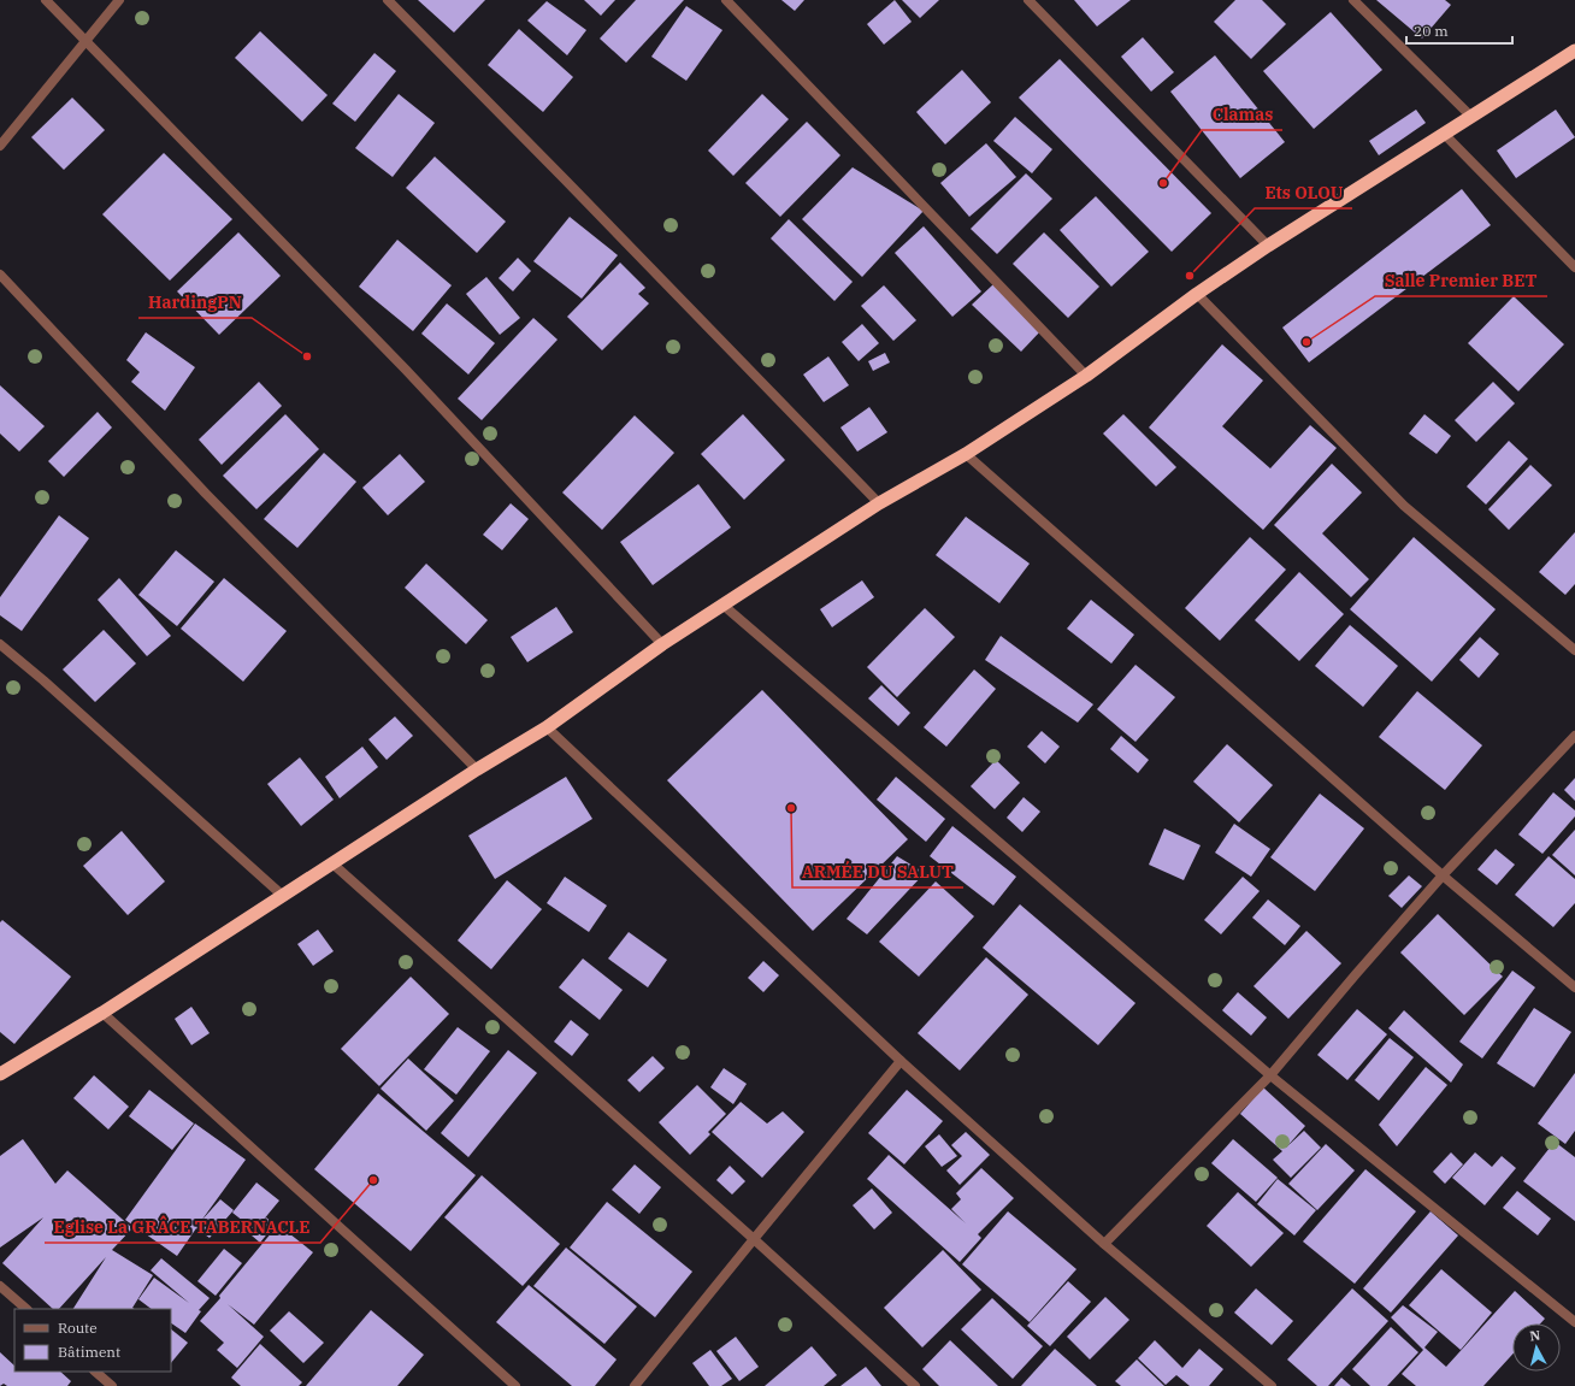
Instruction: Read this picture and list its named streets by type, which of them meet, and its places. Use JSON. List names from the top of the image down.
{
  "places": [
    "Clamas",
    "Ets OLOU",
    "Salle Premier BET",
    "HardingPN",
    "ARMÉE DU SALUT",
    "Eglise La GRÂCE TABERNACLE"
  ],
  "legend": ["Route", "Bâtiment"],
  "scale_bar": "20 m",
  "north": "top"
}
